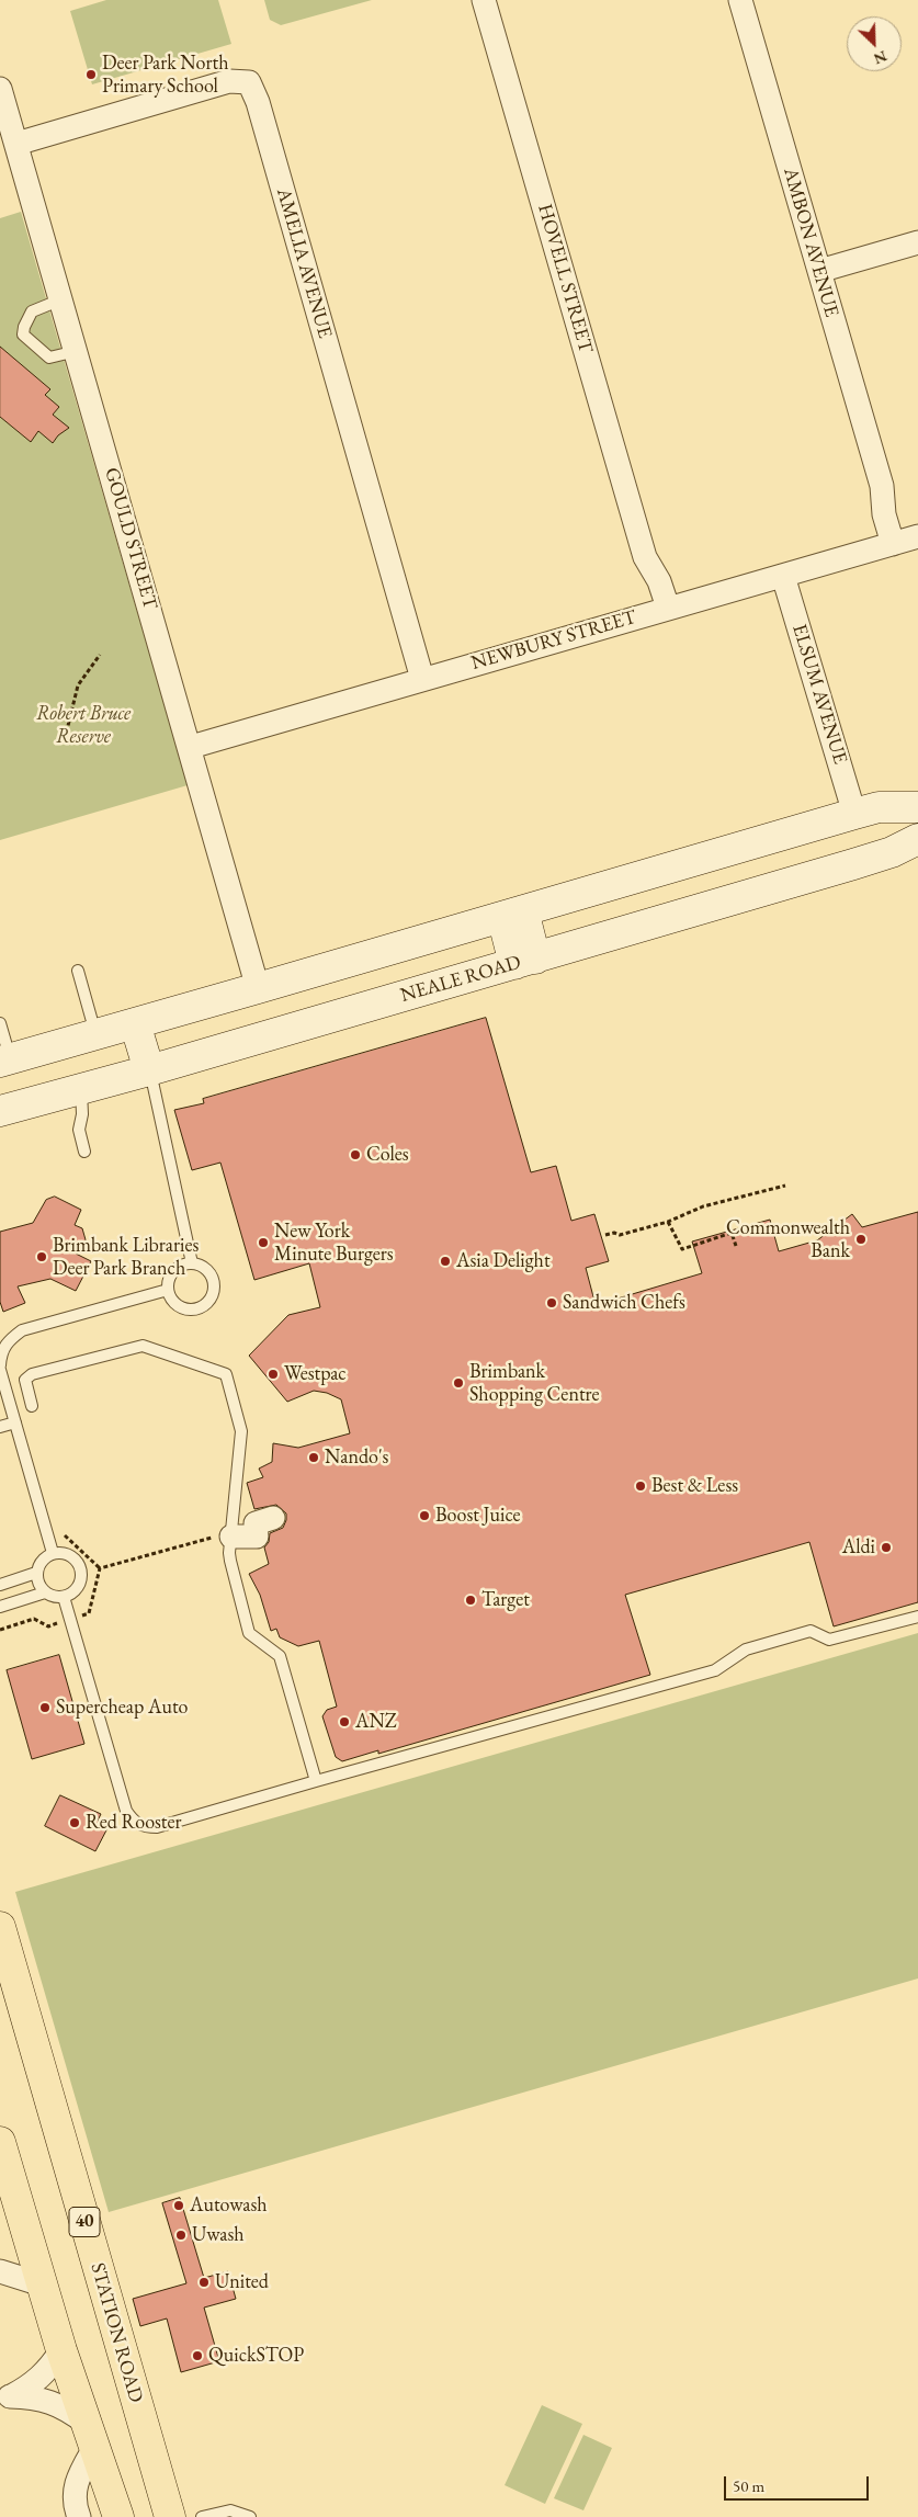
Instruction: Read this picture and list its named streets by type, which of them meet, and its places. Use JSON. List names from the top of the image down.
{
  "streets": {
    "main road": ["40", "STATION ROAD"],
    "street": [
      "AMBON AVENUE",
      "AMELIA AVENUE",
      "HOVELL STREET",
      "GOULD STREET",
      "NEWBURY STREET",
      "ELSUM AVENUE",
      "NEALE ROAD"
    ]
  },
  "crossings": [
    ["AMBON AVENUE", "NEWBURY STREET"],
    ["AMELIA AVENUE", "GOULD STREET"],
    ["AMELIA AVENUE", "NEWBURY STREET"],
    ["HOVELL STREET", "NEWBURY STREET"],
    ["GOULD STREET", "NEWBURY STREET"],
    ["NEWBURY STREET", "ELSUM AVENUE"]
  ],
  "parks": ["Robert Bruce Reserve"],
  "places": [
    "Deer Park North Primary School",
    "Coles",
    "Commonwealth Bank",
    "New York Minute Burgers",
    "Brimbank Libraries Deer Park Branch",
    "Asia Delight",
    "Sandwich Chefs",
    "Westpac",
    "Brimbank Shopping Centre",
    "Nando's",
    "Best & Less",
    "Boost Juice",
    "Aldi",
    "Target",
    "Supercheap Auto",
    "ANZ",
    "Red Rooster",
    "Autowash",
    "Uwash",
    "United",
    "QuickSTOP"
  ],
  "scale_bar": "50 m",
  "north": "bottom right"
}
